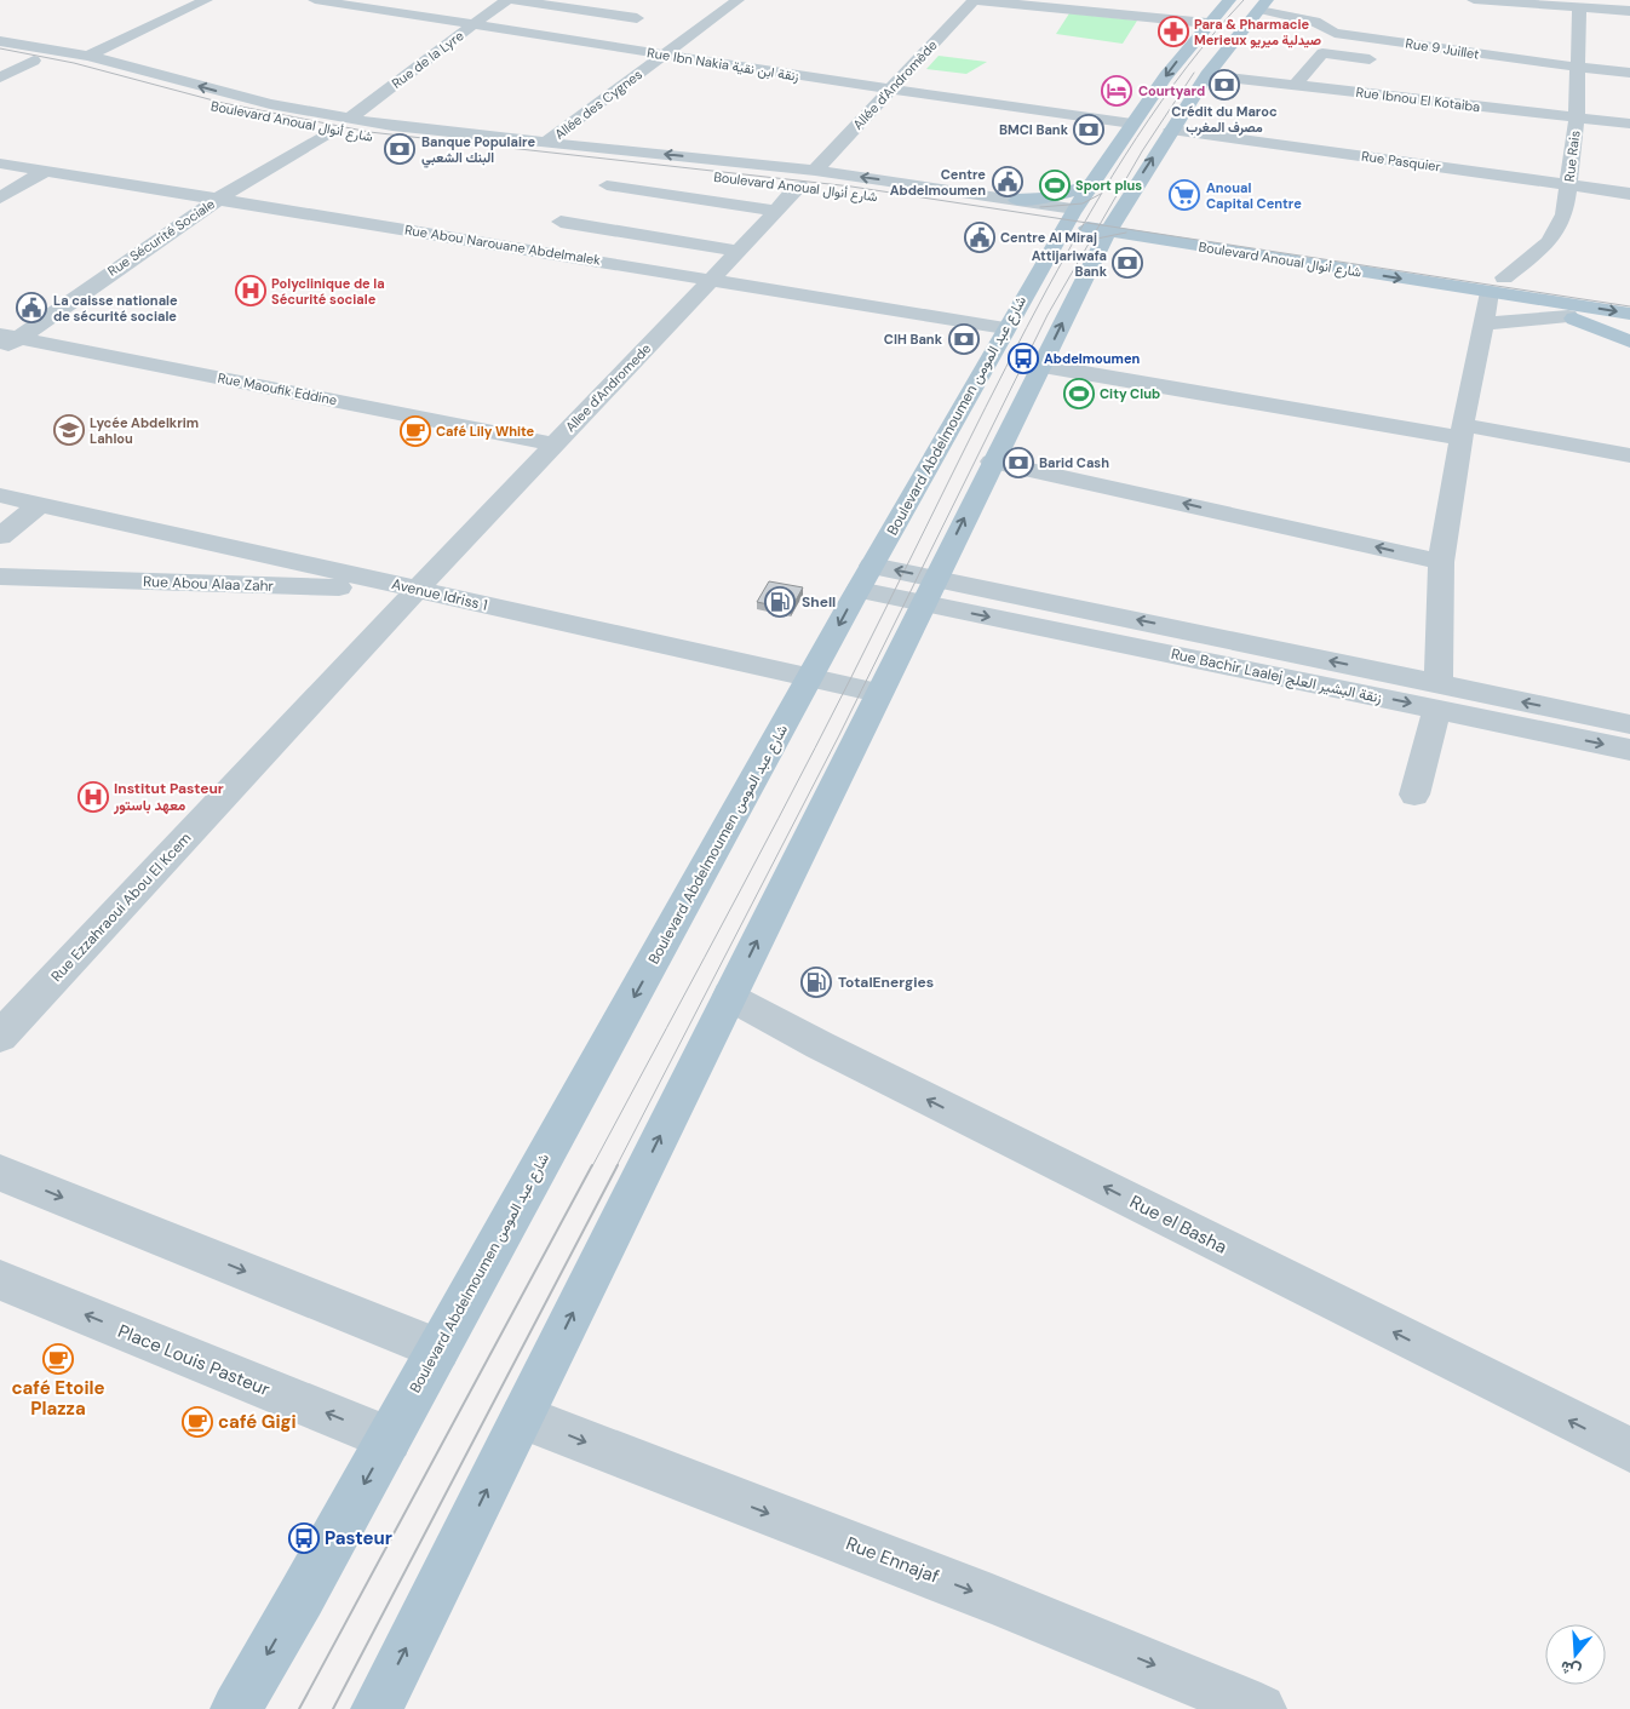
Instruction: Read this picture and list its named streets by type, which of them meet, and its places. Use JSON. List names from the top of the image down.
{
  "streets": {
    "main road": ["Boulevard Anoual شارع أنوال", "Boulevard Abdelmoumen شارع عبد المومن"],
    "street": [
      "Rue 9 Juillet",
      "Rue de la Lyre",
      "Rue Ibn Nakia زنقة ابن نقية",
      "Allée d'Andromède",
      "Rue Ibnou El Kotaiba",
      "Allée des Cygnes",
      "Rue Rais",
      "Rue Pasquier",
      "Rue Sécurité Sociale",
      "Rue Abou Narouane Abdelmalek",
      "Allee d'Andromede",
      "Rue Maoufik Eddine",
      "Rue Abou Alaa Zahr",
      "Avenue Idriss 1",
      "Rue Bachir Laalej زنقة البشير العلج",
      "Rue Ezzahraoui Abou El Kcem",
      "Rue el Basha",
      "Place Louis Pasteur",
      "Rue Ennajaf"
    ]
  },
  "crossings": [
    ["Rue 9 Juillet", "Rue Rais"],
    ["Rue de la Lyre", "Rue Ibn Nakia زنقة ابن نقية"],
    ["Rue de la Lyre", "Boulevard Anoual شارع أنوال"],
    ["Rue Ibn Nakia زنقة ابن نقية", "Allée d'Andromède"],
    ["Rue Ibn Nakia زنقة ابن نقية", "Allée des Cygnes"],
    ["Rue Ibn Nakia زنقة ابن نقية", "Boulevard Abdelmoumen شارع عبد المومن"],
    ["Allée d'Andromède", "Boulevard Anoual شارع أنوال"],
    ["Allée d'Andromède", "Allee d'Andromede"],
    ["Rue Ibnou El Kotaiba", "Rue Rais"],
    ["Allée des Cygnes", "Boulevard Anoual شارع أنوال"],
    ["Boulevard Anoual شارع أنوال", "Rue Rais"],
    ["Boulevard Anoual شارع أنوال", "Rue Sécurité Sociale"],
    ["Boulevard Anoual شارع أنوال", "Allee d'Andromede"],
    ["Boulevard Anoual شارع أنوال", "Boulevard Abdelmoumen شارع عبد المومن"],
    ["Rue Rais", "Rue Pasquier"],
    ["Rue Sécurité Sociale", "Rue Abou Narouane Abdelmalek"],
    ["Rue Sécurité Sociale", "Rue Maoufik Eddine"],
    ["Rue Abou Narouane Abdelmalek", "Allee d'Andromede"],
    ["Rue Abou Narouane Abdelmalek", "Boulevard Abdelmoumen شارع عبد المومن"],
    ["Allee d'Andromede", "Rue Maoufik Eddine"],
    ["Allee d'Andromede", "Rue Abou Alaa Zahr"],
    ["Allee d'Andromede", "Avenue Idriss 1"],
    ["Allee d'Andromede", "Rue Ezzahraoui Abou El Kcem"],
    ["Boulevard Abdelmoumen شارع عبد المومن", "Avenue Idriss 1"],
    ["Boulevard Abdelmoumen شارع عبد المومن", "Rue Bachir Laalej زنقة البشير العلج"],
    ["Boulevard Abdelmoumen شارع عبد المومن", "Place Louis Pasteur"],
    ["Rue Abou Alaa Zahr", "Avenue Idriss 1"],
    ["Rue Abou Alaa Zahr", "Rue Ezzahraoui Abou El Kcem"],
    ["Avenue Idriss 1", "Rue Ezzahraoui Abou El Kcem"]
  ],
  "one_way": ["Rue el Basha", "Rue Ennajaf"],
  "places": {
    "pharmacy": ["Para & Pharmacie Merieux صيدلية ميريو"],
    "bank": [
      "Crédit du Maroc مصرف المغرب",
      "BMCI Bank",
      "Banque Populaire البنك الشعبي",
      "Attijariwafa Bank",
      "CIH Bank",
      "Barid Cash"
    ],
    "hotel": ["Courtyard"],
    "public building": ["Centre Abdelmoumen", "Centre Al Miraj", "La caisse nationale de sécurité sociale"],
    "sports": ["Sport plus", "City Club"],
    "supermarket": ["Anoual Capital Centre"],
    "hospital": ["Polyclinique de la Sécurité sociale", "Institut Pasteur معهد باستور"],
    "bus stop": ["Abdelmoumen", "Pasteur"],
    "school or university": ["Lycée Abdelkrim Lahlou"],
    "cafe": ["Café Lily White", "café Etoile Plazza", "café Gigi"],
    "fuel station": ["Shell", "TotalEnergies"]
  },
  "north": "bottom"
}
